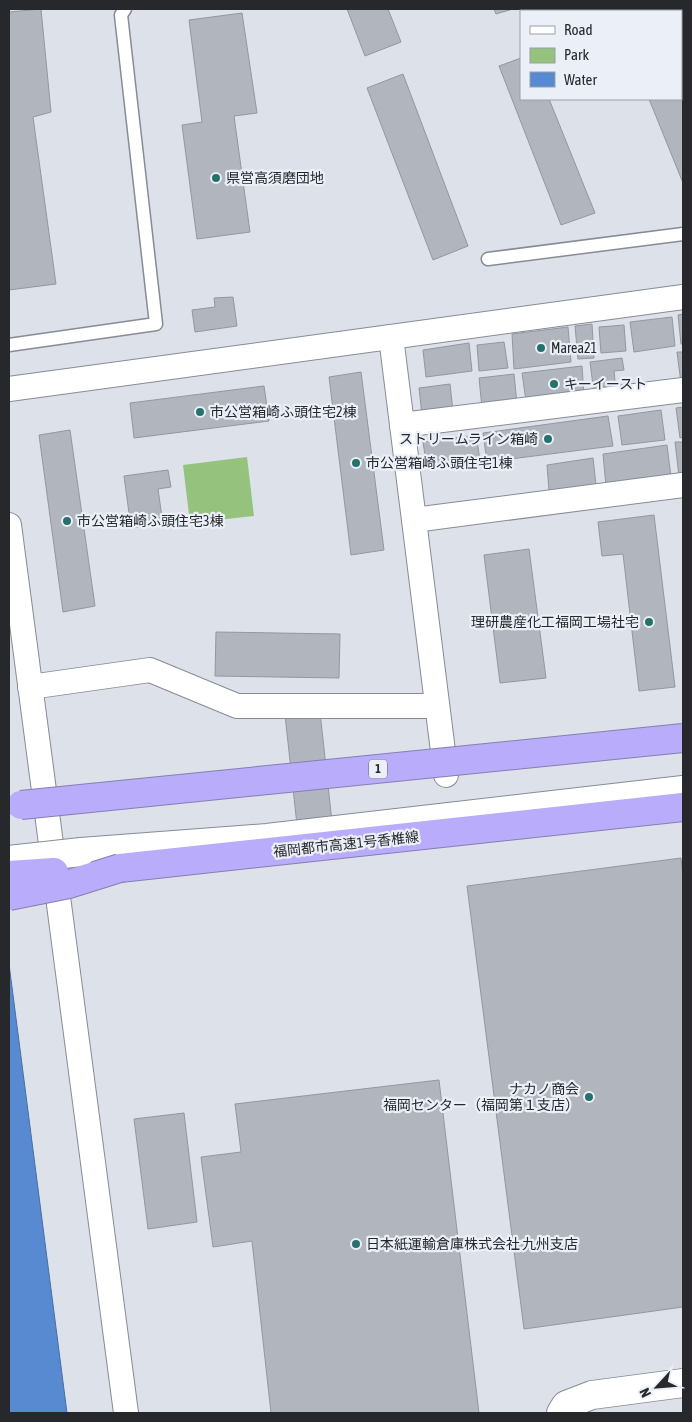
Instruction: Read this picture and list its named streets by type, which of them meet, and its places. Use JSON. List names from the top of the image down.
{
  "streets": {
    "highway": ["1", "福岡都市高速1号香椎線"]
  },
  "places": [
    "県営高須磨団地",
    "Marea21",
    "キーイースト",
    "市公営箱崎ふ頭住宅2棟",
    "ストリームライン箱崎",
    "市公営箱崎ふ頭住宅1棟",
    "市公営箱崎ふ頭住宅3棟",
    "理研農産化工福岡工場社宅",
    "ナカノ商会 福岡センター（福岡第１支店）",
    "日本紙運輸倉庫株式会社 九州支店"
  ],
  "legend": ["Road", "Park", "Water"],
  "north": "bottom left"
}
